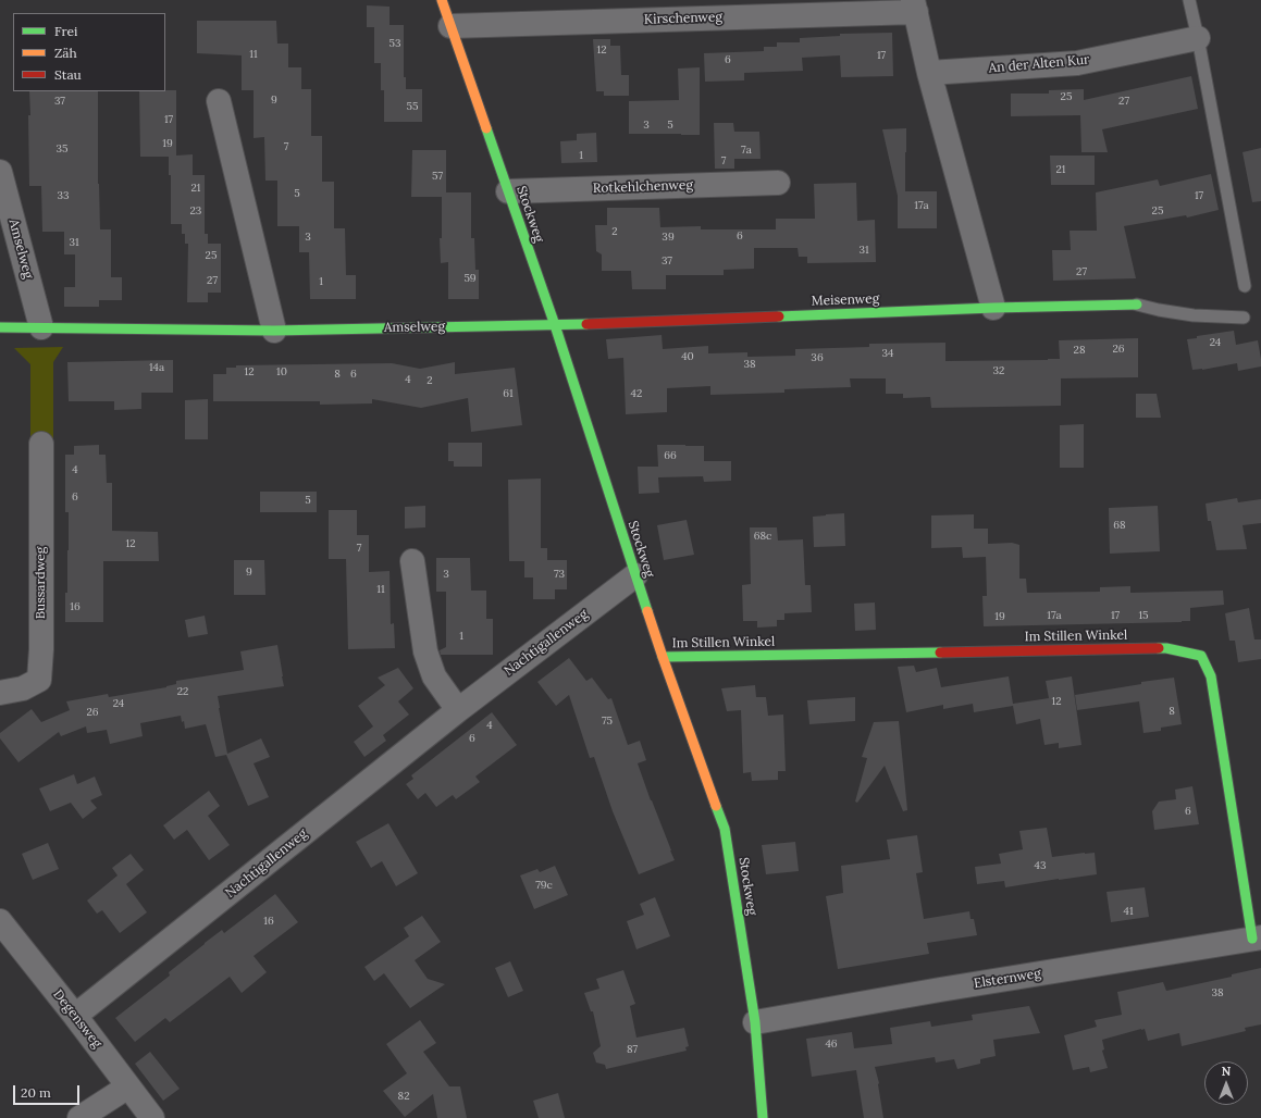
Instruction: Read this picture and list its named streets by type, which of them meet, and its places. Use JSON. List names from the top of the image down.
{
  "streets": {
    "street": [
      "Kirschenweg",
      "An der Alten Kur",
      "Rotkehlchenweg",
      "Stockweg",
      "Amselweg",
      "Meisenweg",
      "Bussardweg",
      "Im Stillen Winkel",
      "Nachtigallenweg",
      "Elsternweg",
      "Degensweg"
    ]
  },
  "crossings": [
    ["Kirschenweg", "Stockweg"],
    ["Rotkehlchenweg", "Stockweg"],
    ["Stockweg", "Amselweg"],
    ["Stockweg", "Meisenweg"],
    ["Stockweg", "Im Stillen Winkel"],
    ["Stockweg", "Nachtigallenweg"],
    ["Stockweg", "Elsternweg"],
    ["Amselweg", "Meisenweg"],
    ["Im Stillen Winkel", "Elsternweg"],
    ["Nachtigallenweg", "Degensweg"]
  ],
  "house_numbers": [
    "53",
    "12",
    "11",
    "17",
    "6",
    "25",
    "9",
    "37",
    "27",
    "55",
    "17",
    "3",
    "5",
    "19",
    "7",
    "35",
    "7a",
    "1",
    "7",
    "21",
    "57",
    "21",
    "5",
    "33",
    "17",
    "17a",
    "23",
    "25",
    "2",
    "6",
    "3",
    "39",
    "31",
    "31",
    "25",
    "37",
    "27",
    "59",
    "27",
    "1",
    "24",
    "26",
    "28",
    "34",
    "40",
    "36",
    "38",
    "14a",
    "32",
    "12",
    "10",
    "8",
    "6",
    "4",
    "2",
    "61",
    "42",
    "66",
    "4",
    "6",
    "5",
    "68",
    "68c",
    "12",
    "7",
    "9",
    "3",
    "73",
    "11",
    "16",
    "17a",
    "17",
    "15",
    "19",
    "1",
    "22",
    "12",
    "24",
    "8",
    "26",
    "75",
    "4",
    "6",
    "6",
    "43",
    "79c",
    "41",
    "16",
    "38",
    "46",
    "87",
    "82"
  ],
  "legend": ["Frei", "Zäh", "Stau"],
  "scale_bar": "20 m",
  "north": "top"
}
